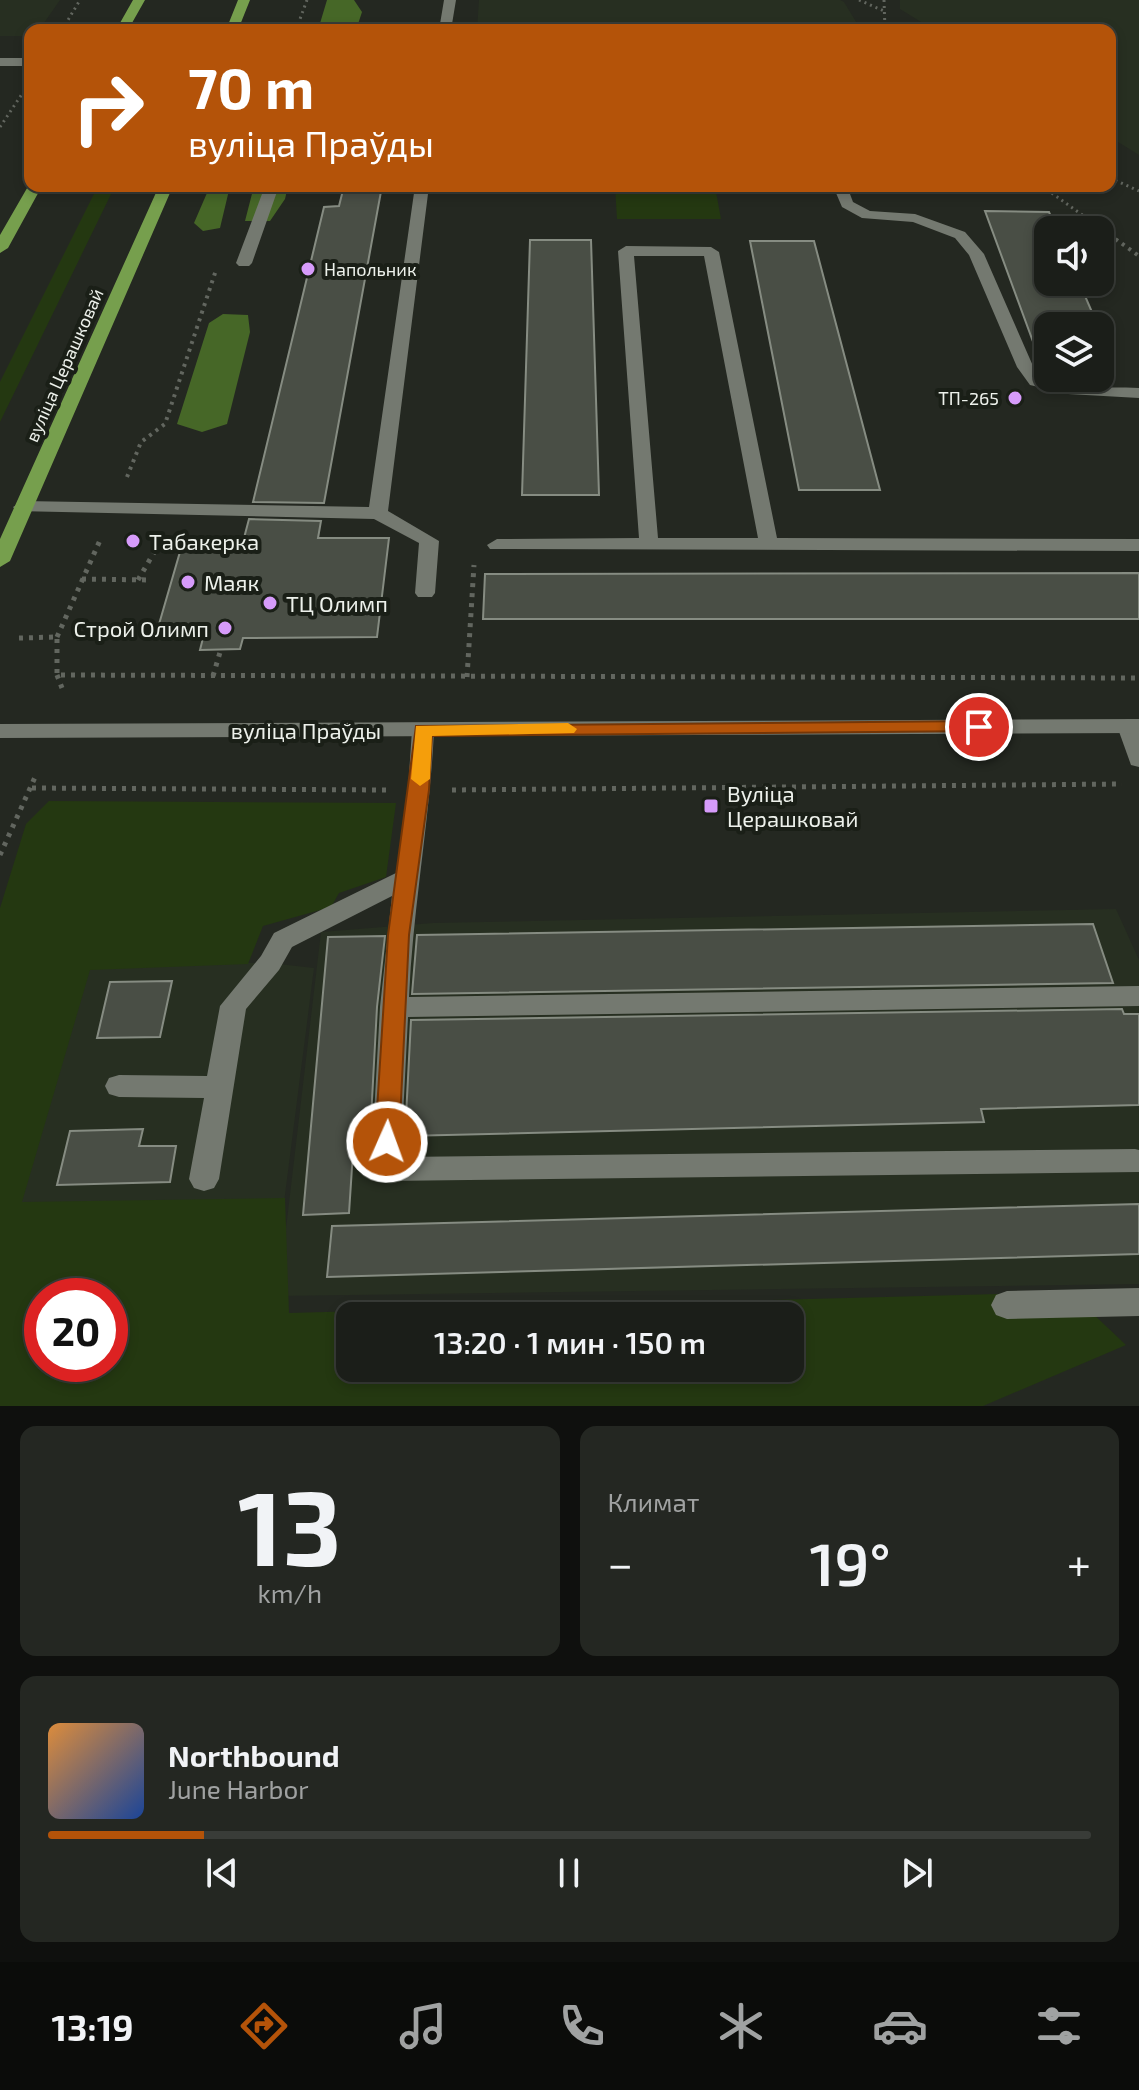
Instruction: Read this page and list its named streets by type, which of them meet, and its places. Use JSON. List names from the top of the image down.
{
  "streets": {
    "main road": ["вуліца Церашковай", "вуліца Праўды"]
  },
  "places": {
    "other": [
      "Напольник",
      "ТП-265",
      "Табакерка",
      "Маяк",
      "ТЦ Олимп",
      "Строй Олимп"
    ],
    "transit": ["Вуліца Церашковай"]
  },
  "page": {
    "turn": ["70 m", "вуліца Праўды"],
    "limit": "20",
    "trip": "13:20 · 1 мин · 150 m",
    "tile": [
      ["13", "km/h"],
      "Климат"
    ],
    "heat": ["−", "19°", "+"],
    "song": ["Northbound", "June Harbor"],
    "tabs": "13:19"
  }
}
